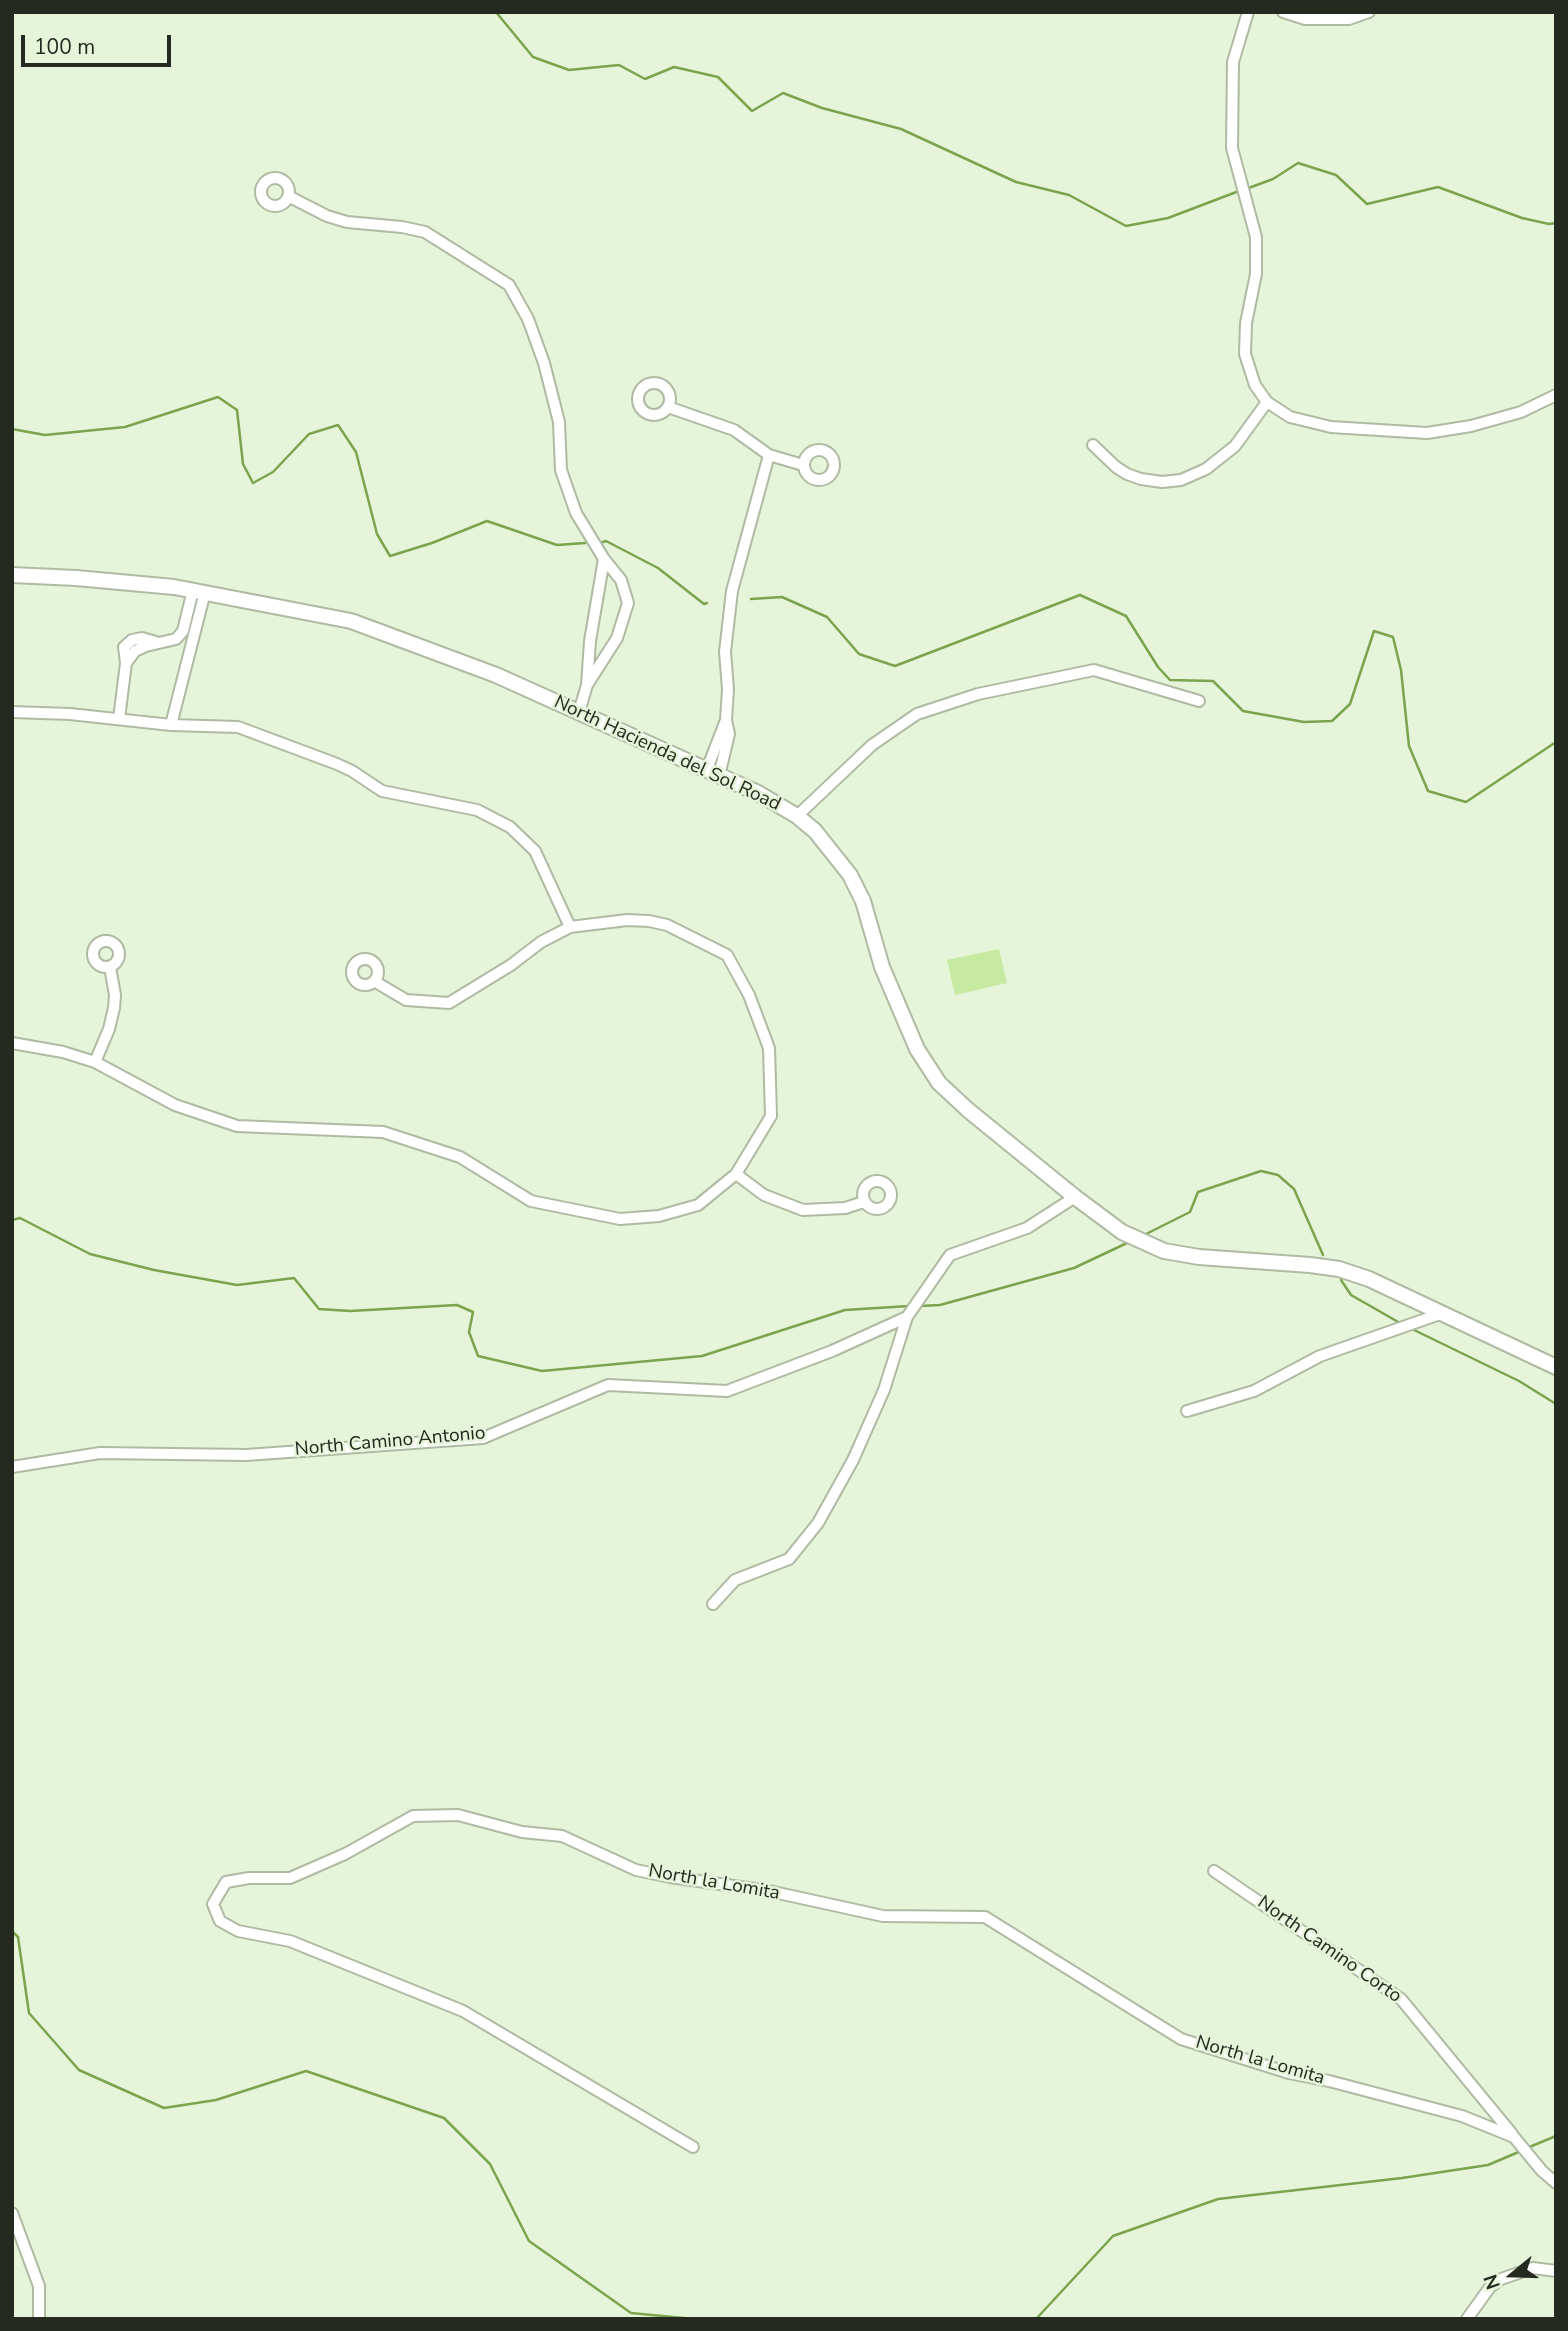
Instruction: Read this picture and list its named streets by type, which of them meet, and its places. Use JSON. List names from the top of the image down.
{
  "streets": {
    "street": [
      "North Hacienda del Sol Road",
      "North Camino Antonio",
      "North la Lomita",
      "North Camino Corto"
    ]
  },
  "crossings": [
    ["North la Lomita", "North Camino Corto"]
  ],
  "scale_bar": "100 m",
  "north": "left"
}
